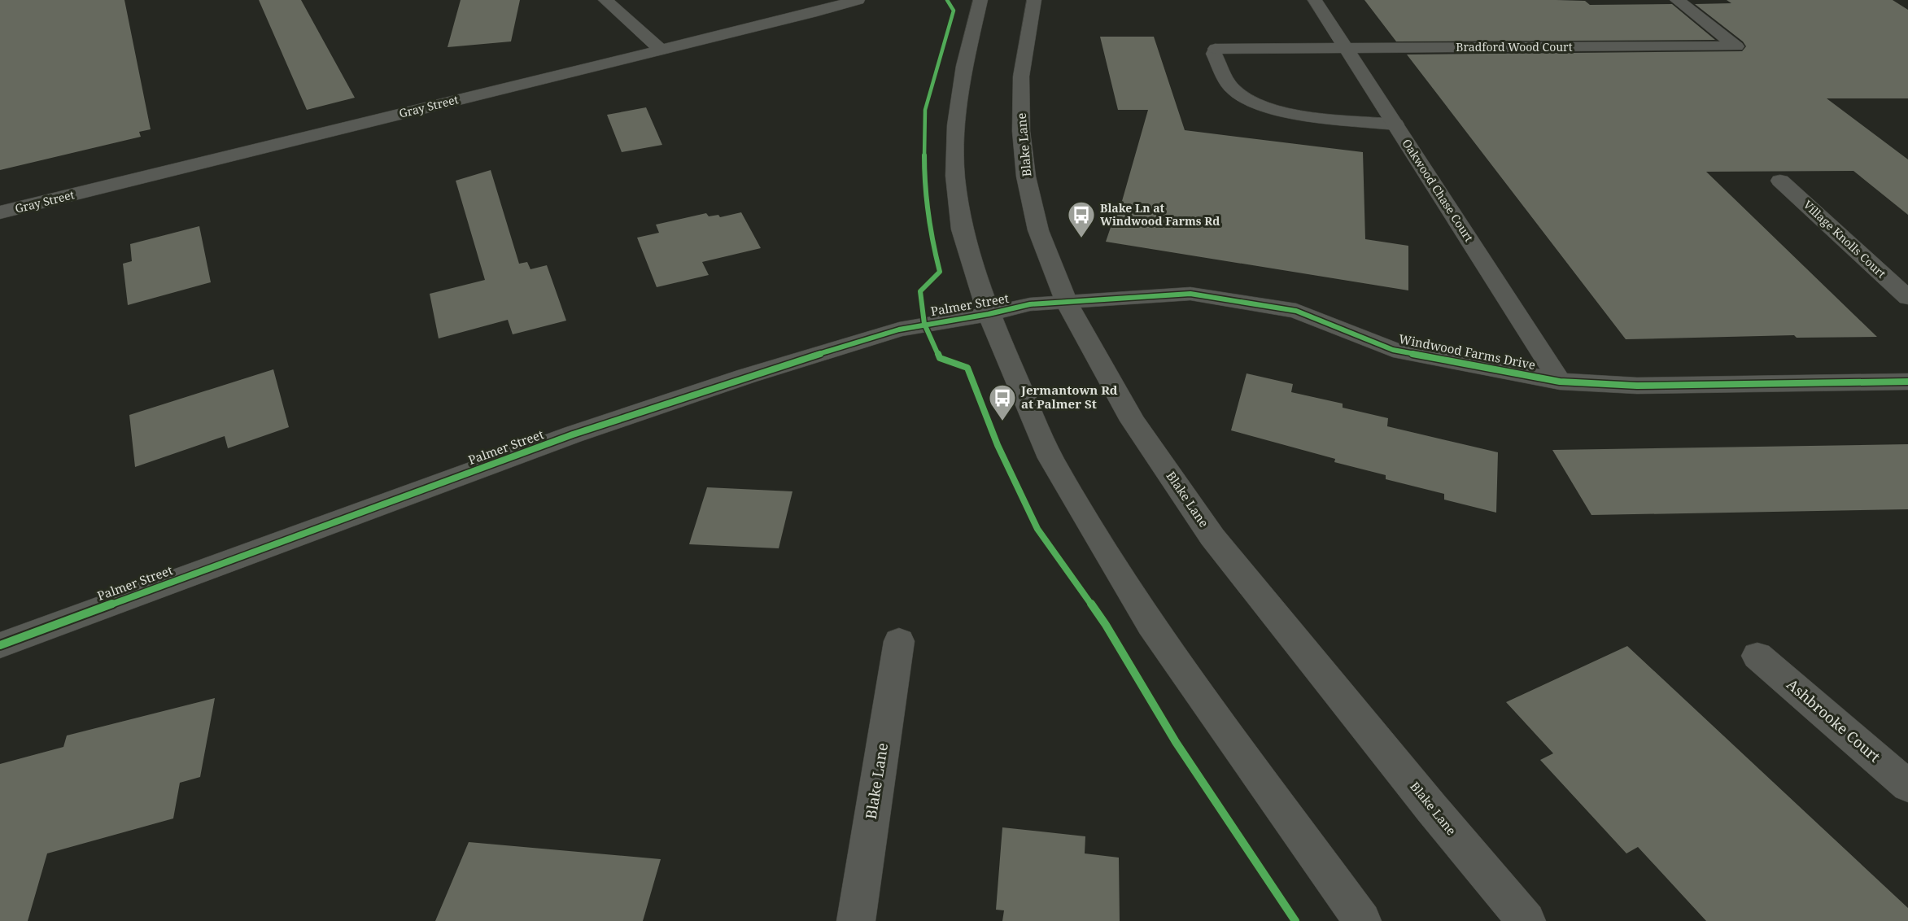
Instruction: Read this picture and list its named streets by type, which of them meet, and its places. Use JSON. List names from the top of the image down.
{
  "streets": {
    "street": [
      "Bradford Wood Court",
      "Gray Street",
      "Blake Lane",
      "Oakwood Chase Court",
      "Village Knolls Court",
      "Palmer Street",
      "Windwood Farms Drive",
      "Ashbrooke Court"
    ]
  },
  "crossings": [
    ["Bradford Wood Court", "Oakwood Chase Court"],
    ["Blake Lane", "Windwood Farms Drive"],
    ["Oakwood Chase Court", "Windwood Farms Drive"],
    ["Palmer Street", "Windwood Farms Drive"]
  ],
  "places": {
    "bus stop": ["Blake Ln at Windwood Farms Rd", "Jermantown Rd at Palmer St"]
  }
}
